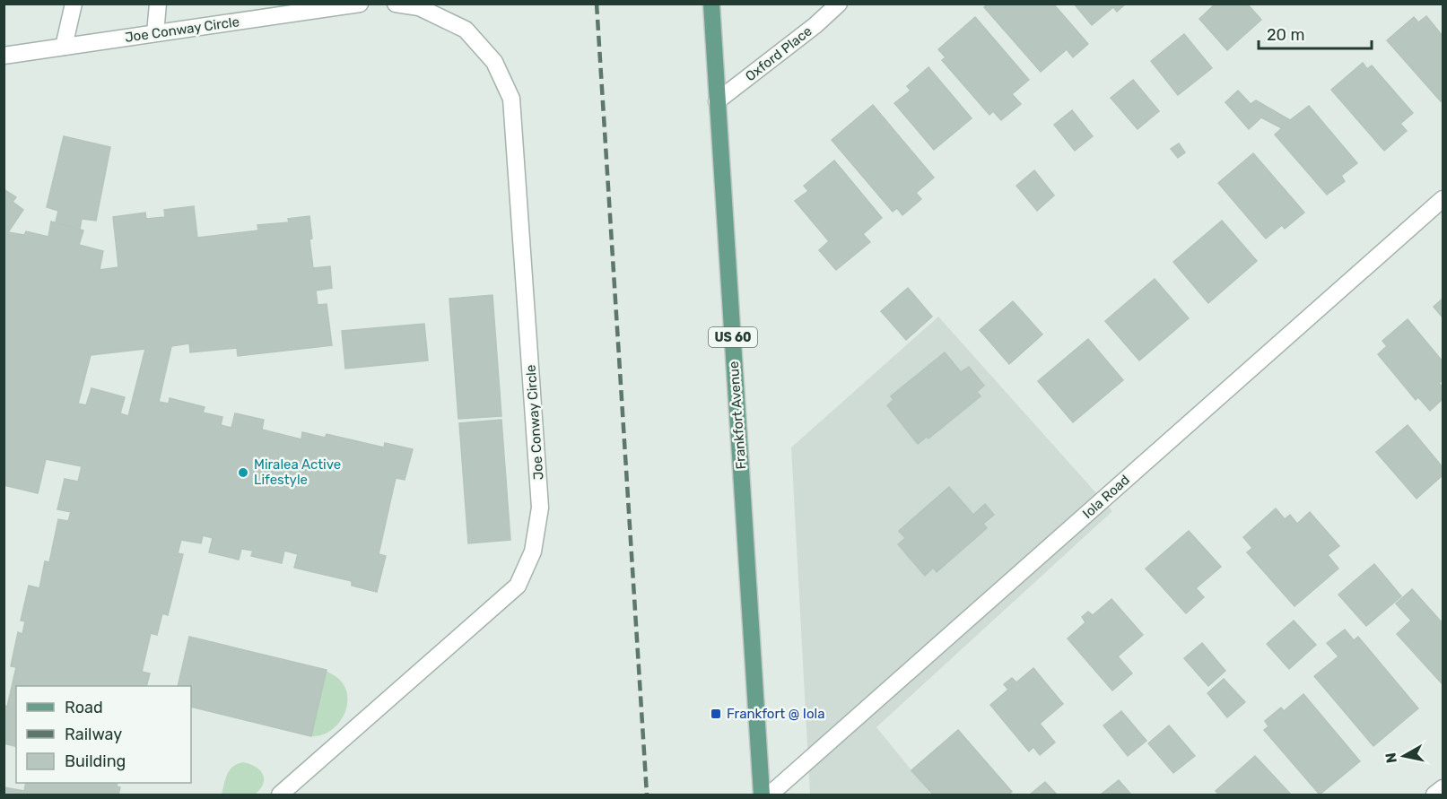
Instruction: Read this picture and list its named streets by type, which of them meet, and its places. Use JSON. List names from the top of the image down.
{
  "streets": {
    "main road": ["US 60", "Frankfort Avenue"],
    "street": ["Joe Conway Circle", "Oxford Place", "Iola Road"]
  },
  "crossings": [
    ["Oxford Place", "Frankfort Avenue"]
  ],
  "places": {
    "other": ["Miralea Active Lifestyle"],
    "transit": ["Frankfort @ Iola"]
  },
  "legend": ["Road", "Railway", "Building"],
  "scale_bar": "20 m",
  "north": "left"
}
